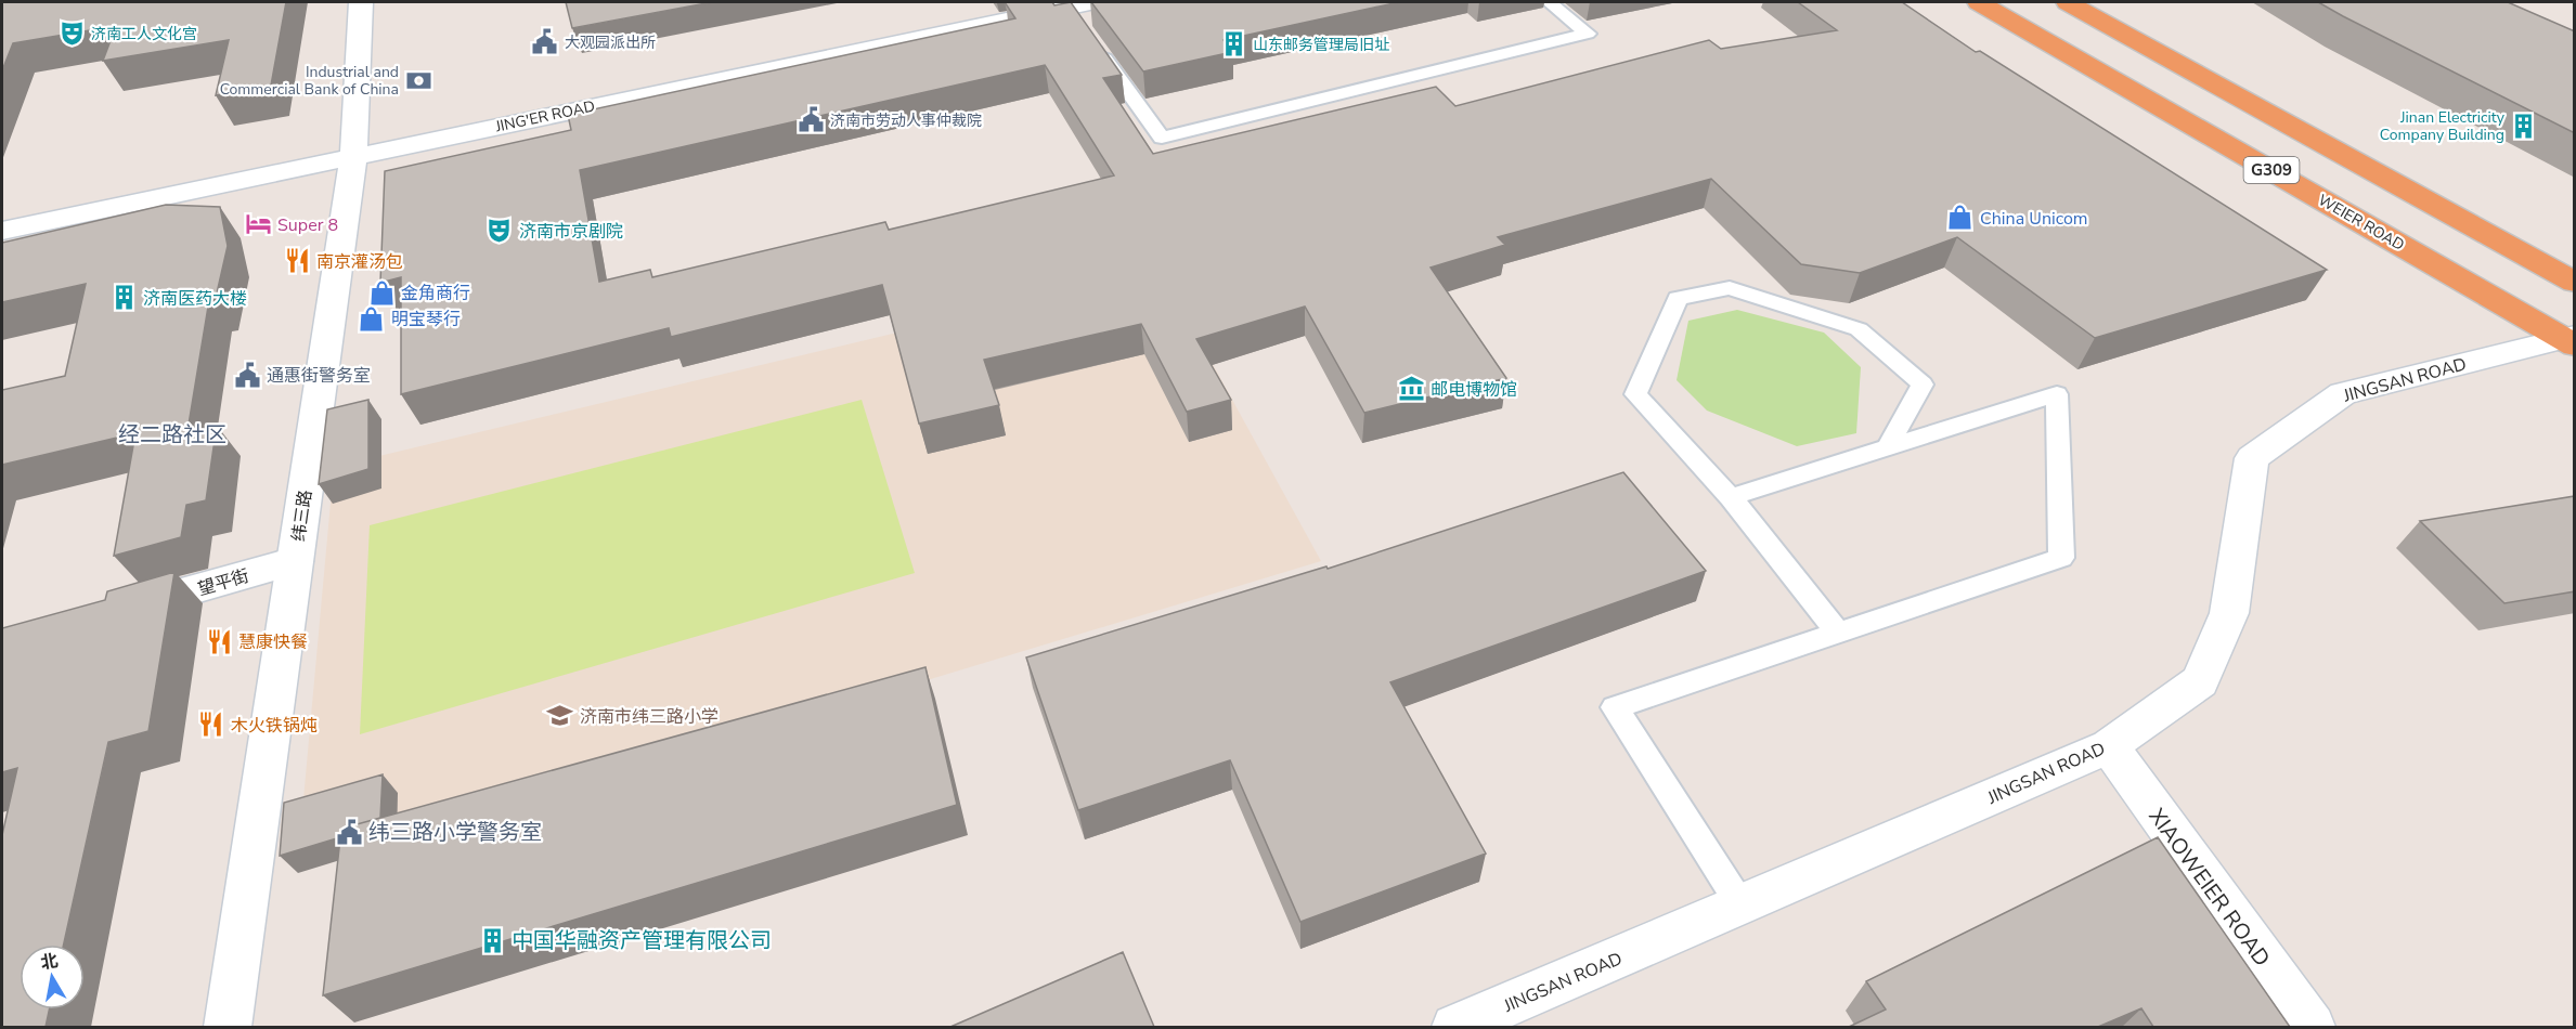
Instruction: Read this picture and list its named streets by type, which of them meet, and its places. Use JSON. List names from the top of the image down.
{
  "streets": {
    "highway": ["G309", "WEIER ROAD"],
    "street": [
      "JING'ER ROAD",
      "JINGSAN ROAD",
      "纬三路",
      "望平街",
      "XIAOWEIER ROAD"
    ]
  },
  "crossings": [
    ["JING'ER ROAD", "纬三路"],
    ["WEIER ROAD", "JINGSAN ROAD"],
    ["JINGSAN ROAD", "XIAOWEIER ROAD"],
    ["纬三路", "望平街"]
  ],
  "districts": ["经二路社区"],
  "places": {
    "theatre": ["济南工人文化宫", "济南市京剧院"],
    "public building": [
      "大观园派出所",
      "济南市劳动人事仲裁院",
      "通惠街警务室",
      "纬三路小学警务室"
    ],
    "building": [
      "山东邮务管理局旧址",
      "Jinan Electricity Company Building",
      "济南医药大楼",
      "中国华融资产管理有限公司"
    ],
    "bank": ["Industrial and Commercial Bank of China"],
    "shop": ["China Unicom", "金角商行", "明宝琴行"],
    "hotel": ["Super 8"],
    "restaurant": ["南京灌汤包", "慧康快餐", "木火铁锅炖"],
    "museum": ["邮电博物馆"],
    "school or university": ["济南市纬三路小学"]
  },
  "north": "top"
}
